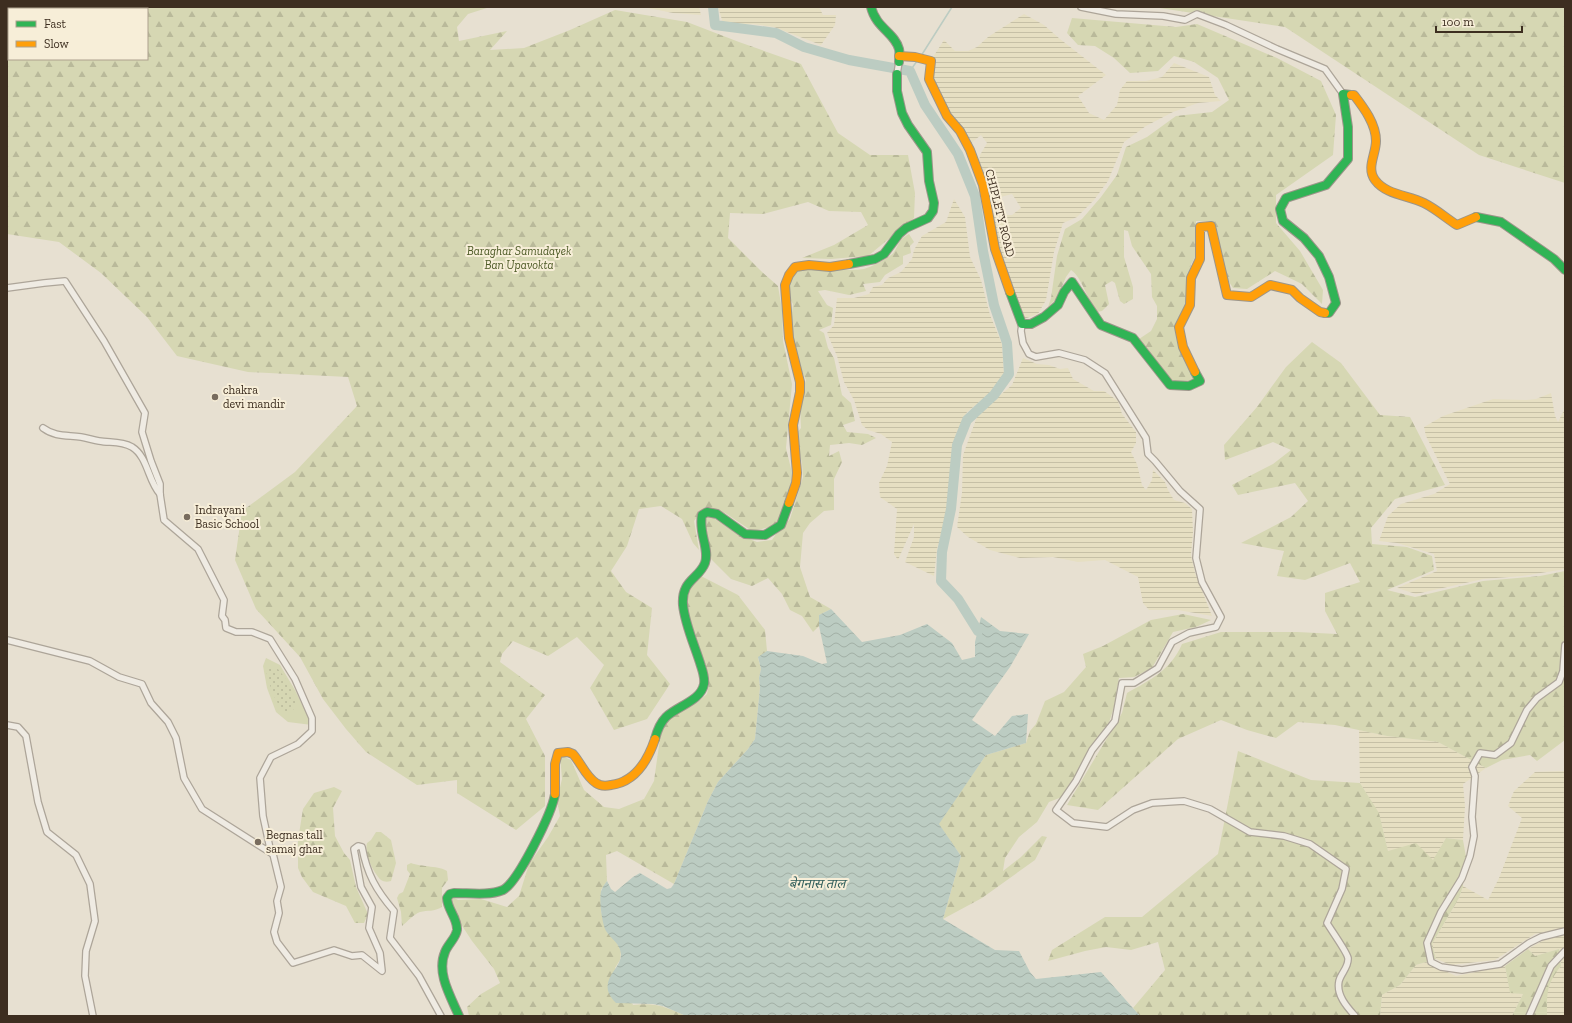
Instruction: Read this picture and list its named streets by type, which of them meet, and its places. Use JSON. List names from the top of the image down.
{
  "streets": {
    "street": ["CHIPLETY ROAD"]
  },
  "water": ["बेगनास ताल"],
  "parks": ["Baraghar Samudayek Ban Upavokta"],
  "places": ["chakra devi mandir", "Indrayani Basic School", "Begnas tall samaj ghar"],
  "legend": ["Fast", "Slow"],
  "scale_bar": "100 m"
}
